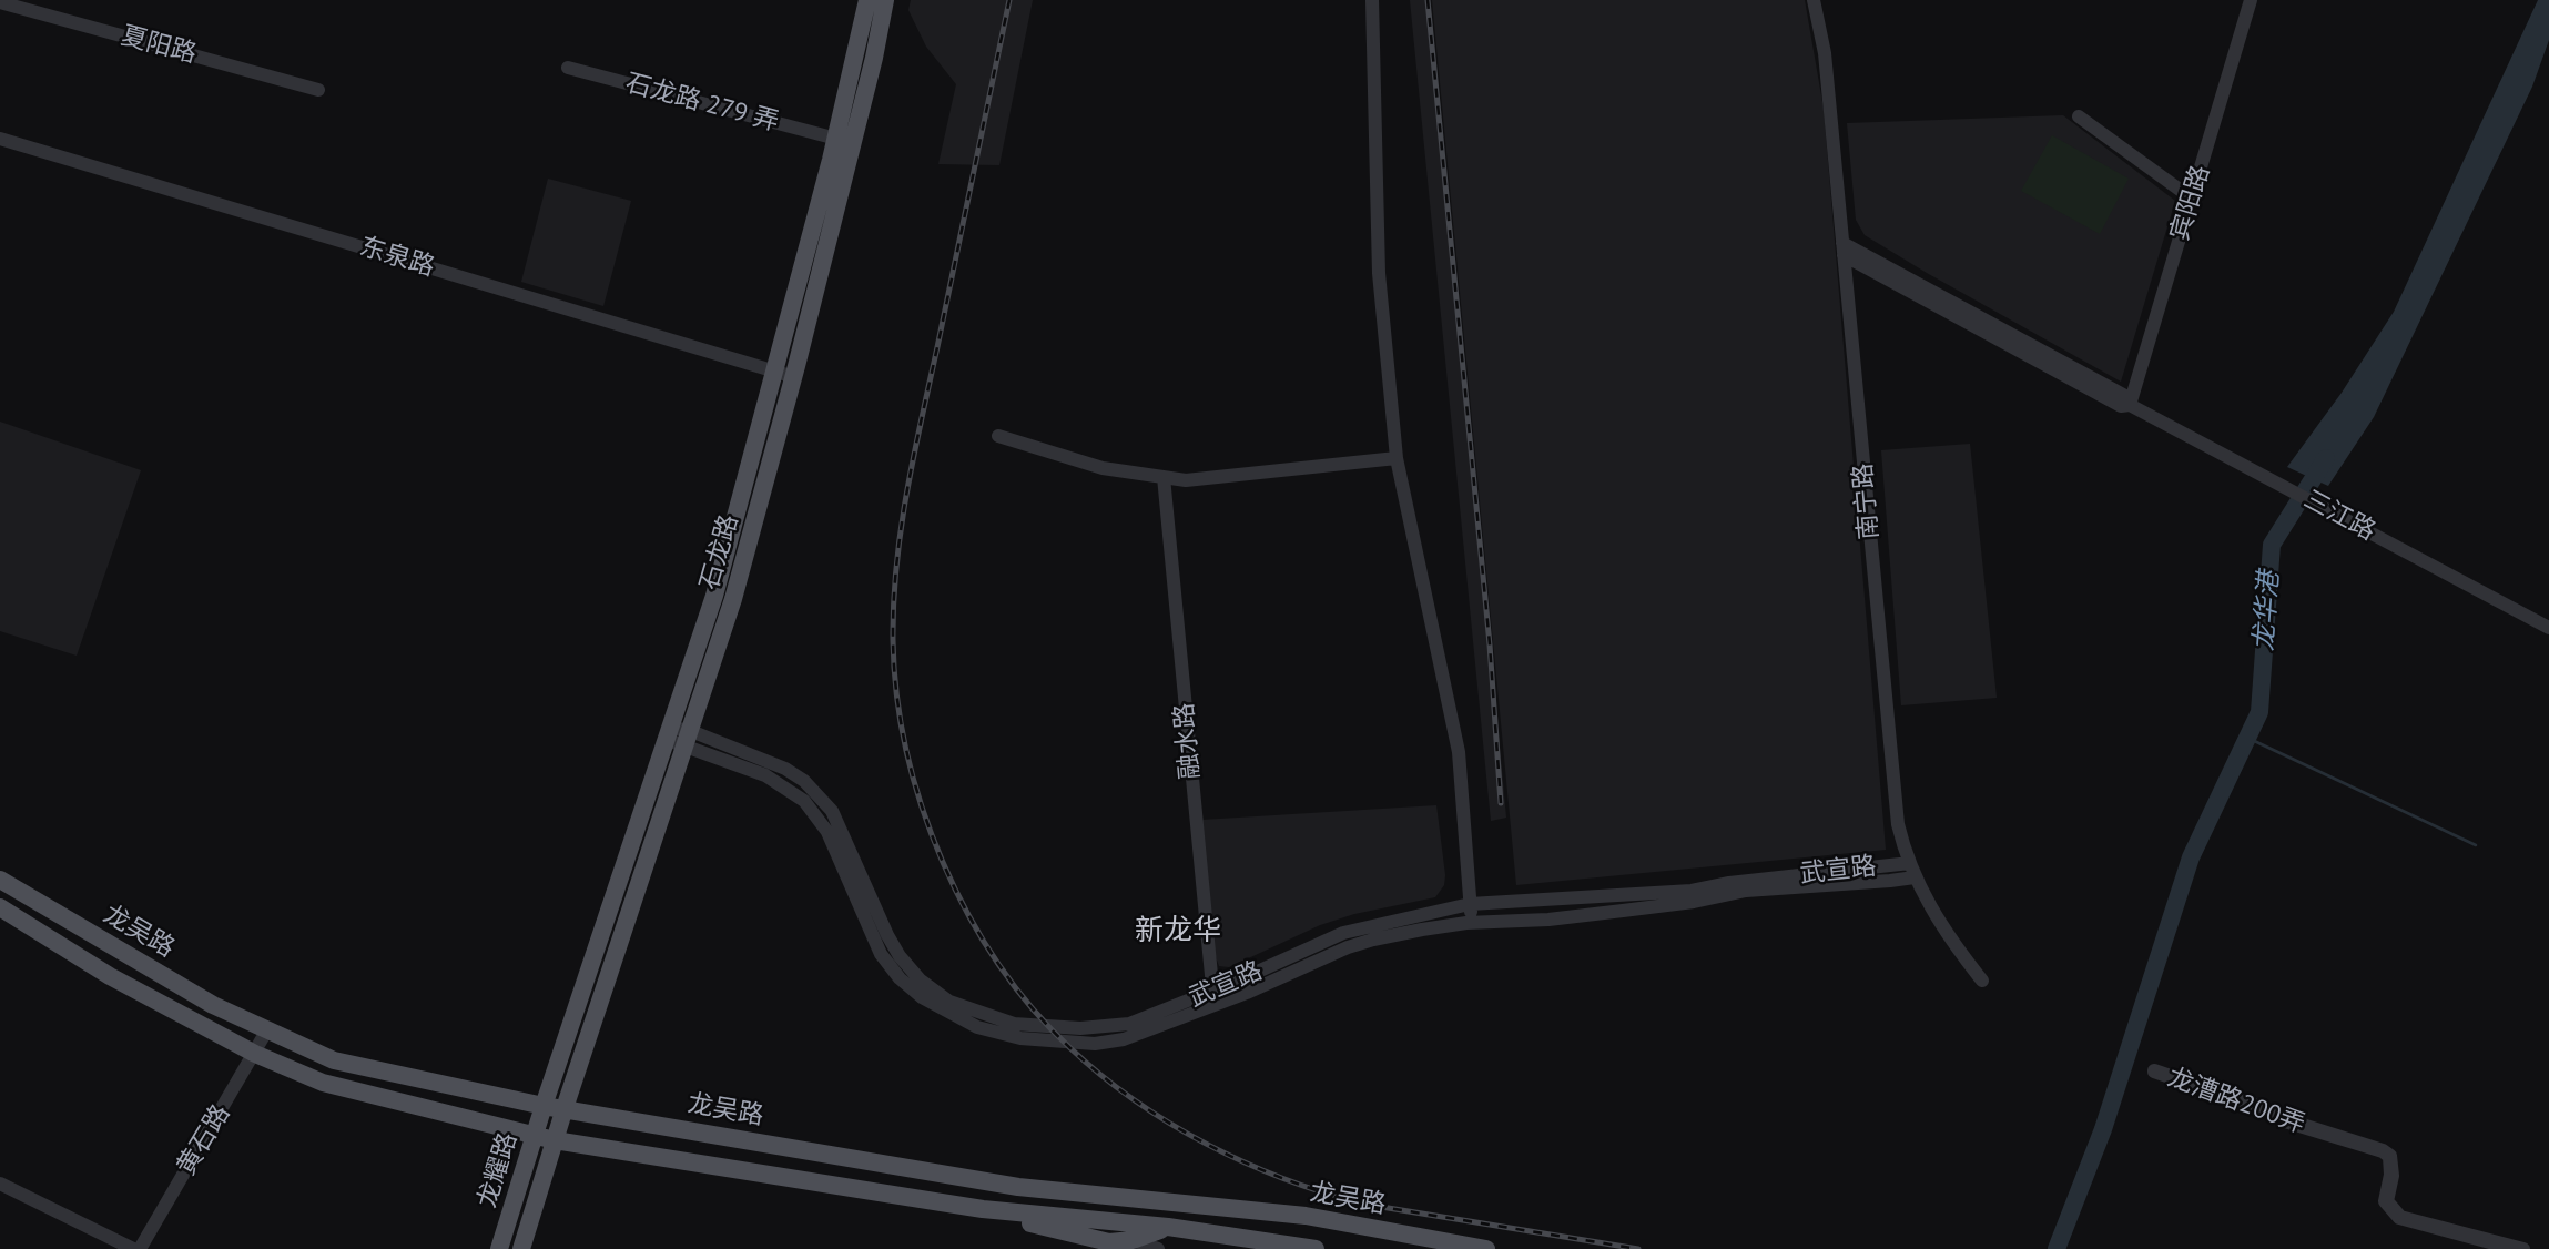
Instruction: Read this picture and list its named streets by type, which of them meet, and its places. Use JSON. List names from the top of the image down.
{
  "streets": {
    "main road": ["石龙路", "龙吴路", "龙耀路"],
    "street": [
      "夏阳路",
      "石龙路 279 弄",
      "宾阳路",
      "东泉路",
      "南宁路",
      "三江路",
      "融水路",
      "武宣路",
      "龙漕路200弄",
      "黄石路"
    ]
  },
  "crossings": [
    ["石龙路 279 弄", "石龙路"],
    ["宾阳路", "三江路"],
    ["东泉路", "石龙路"],
    ["南宁路", "三江路"],
    ["南宁路", "武宣路"],
    ["石龙路", "龙吴路"],
    ["石龙路", "龙耀路"],
    ["融水路", "武宣路"],
    ["龙吴路", "黄石路"],
    ["龙吴路", "龙耀路"]
  ],
  "districts": ["新龙华"],
  "water": ["龙华港"]
}
